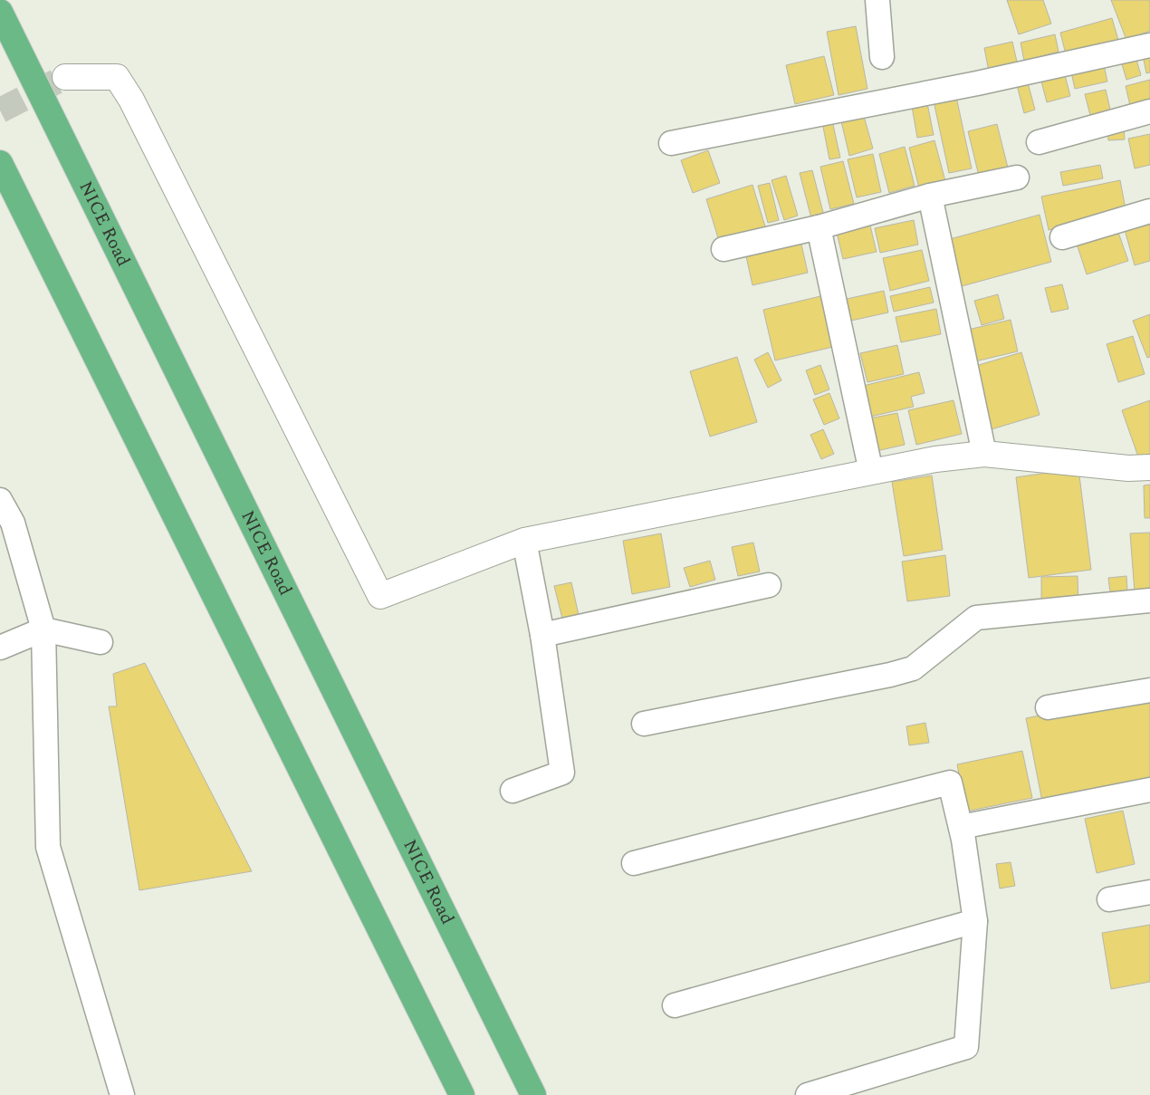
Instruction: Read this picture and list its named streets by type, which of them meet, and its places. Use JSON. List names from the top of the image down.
{
  "streets": {
    "highway": ["NICE Road"]
  }
}
